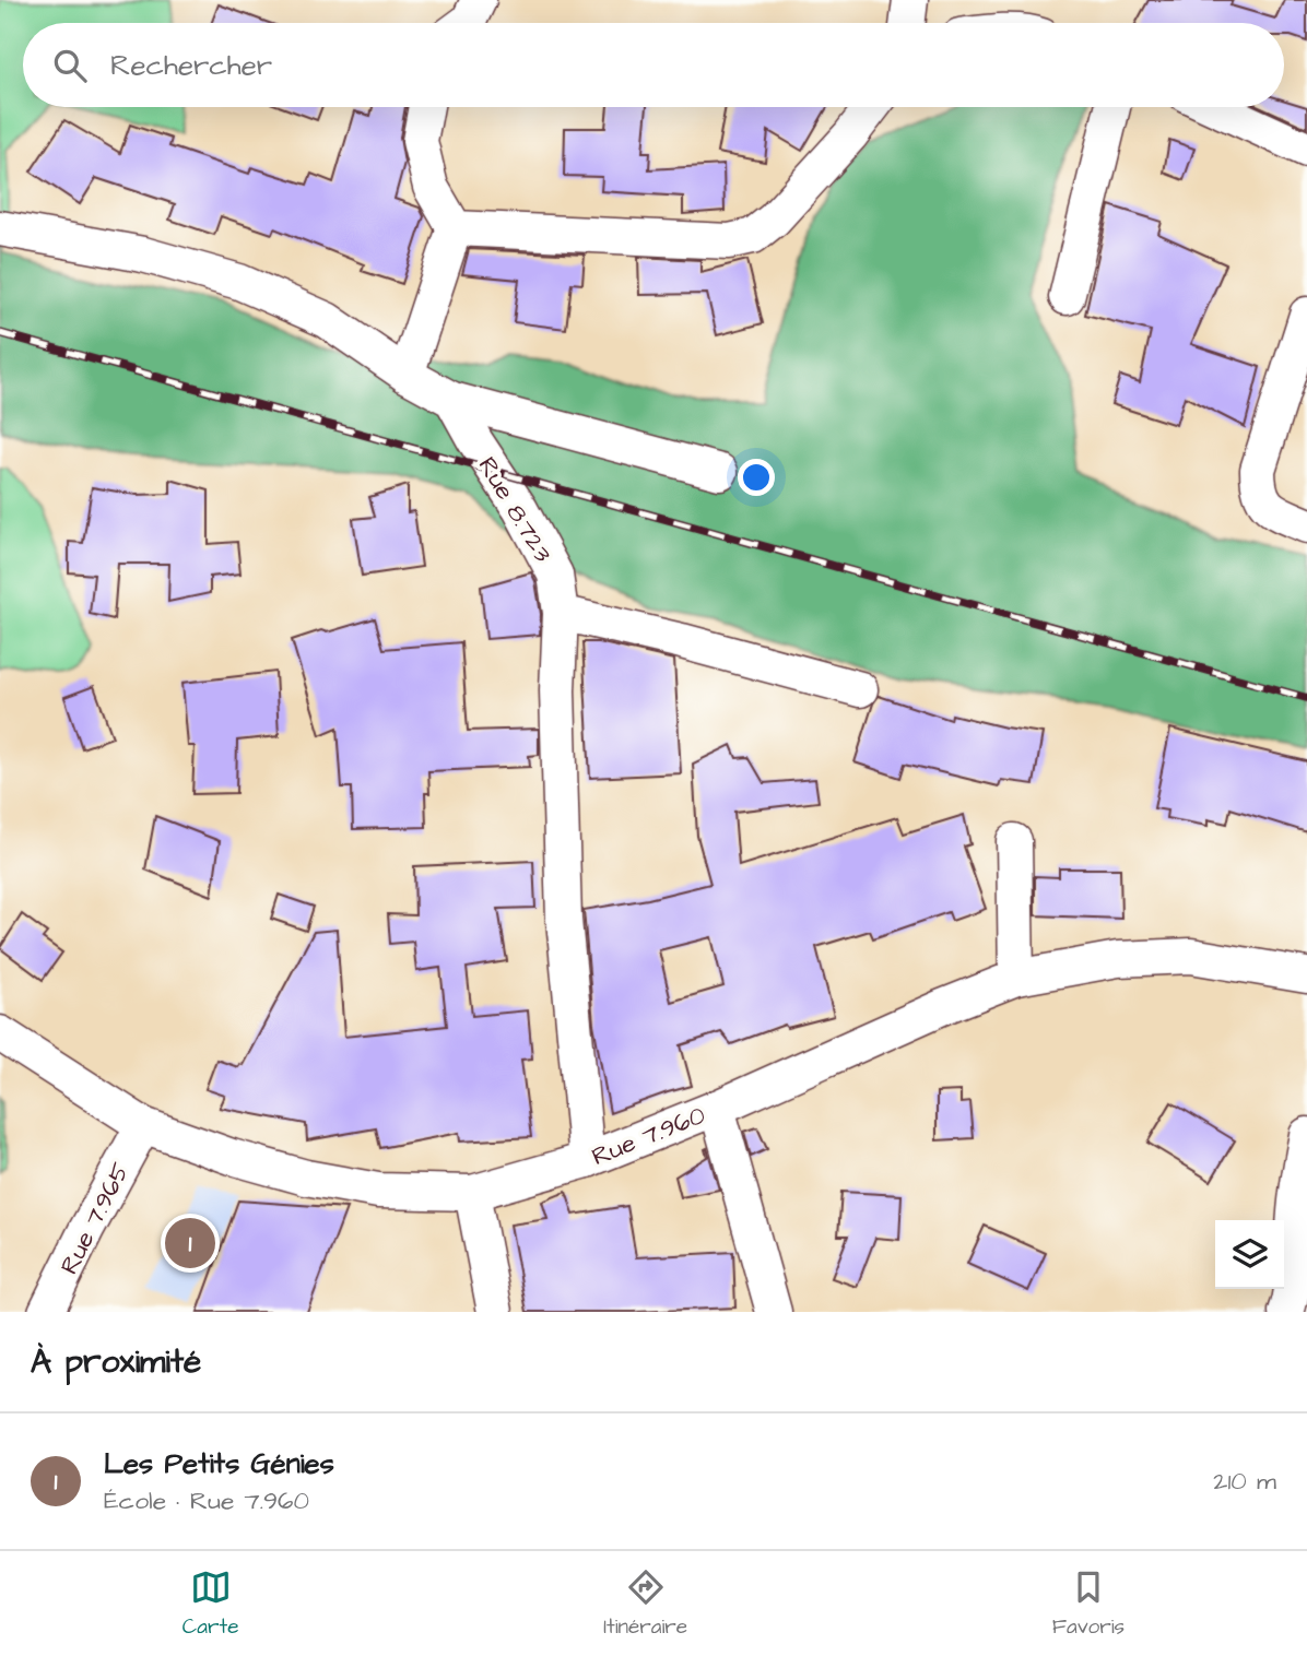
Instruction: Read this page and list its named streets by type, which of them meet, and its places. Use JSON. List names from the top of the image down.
{
  "streets": {
    "street": ["Rue 8.723", "Rue 7.960", "Rue 7.965"]
  },
  "crossings": [
    ["Rue 8.723", "Rue 7.960"],
    ["Rue 7.960", "Rue 7.965"]
  ],
  "page": {
    "search": "Rechercher",
    "pins": "1",
    "heading": "À proximité",
    "list": [
      {
        "mark": "1",
        "name": "Les Petits Génies",
        "note": "École · Rue 7.960",
        "value": "210 m"
      }
    ],
    "nav": ["Carte", "Itinéraire", "Favoris"]
  }
}
